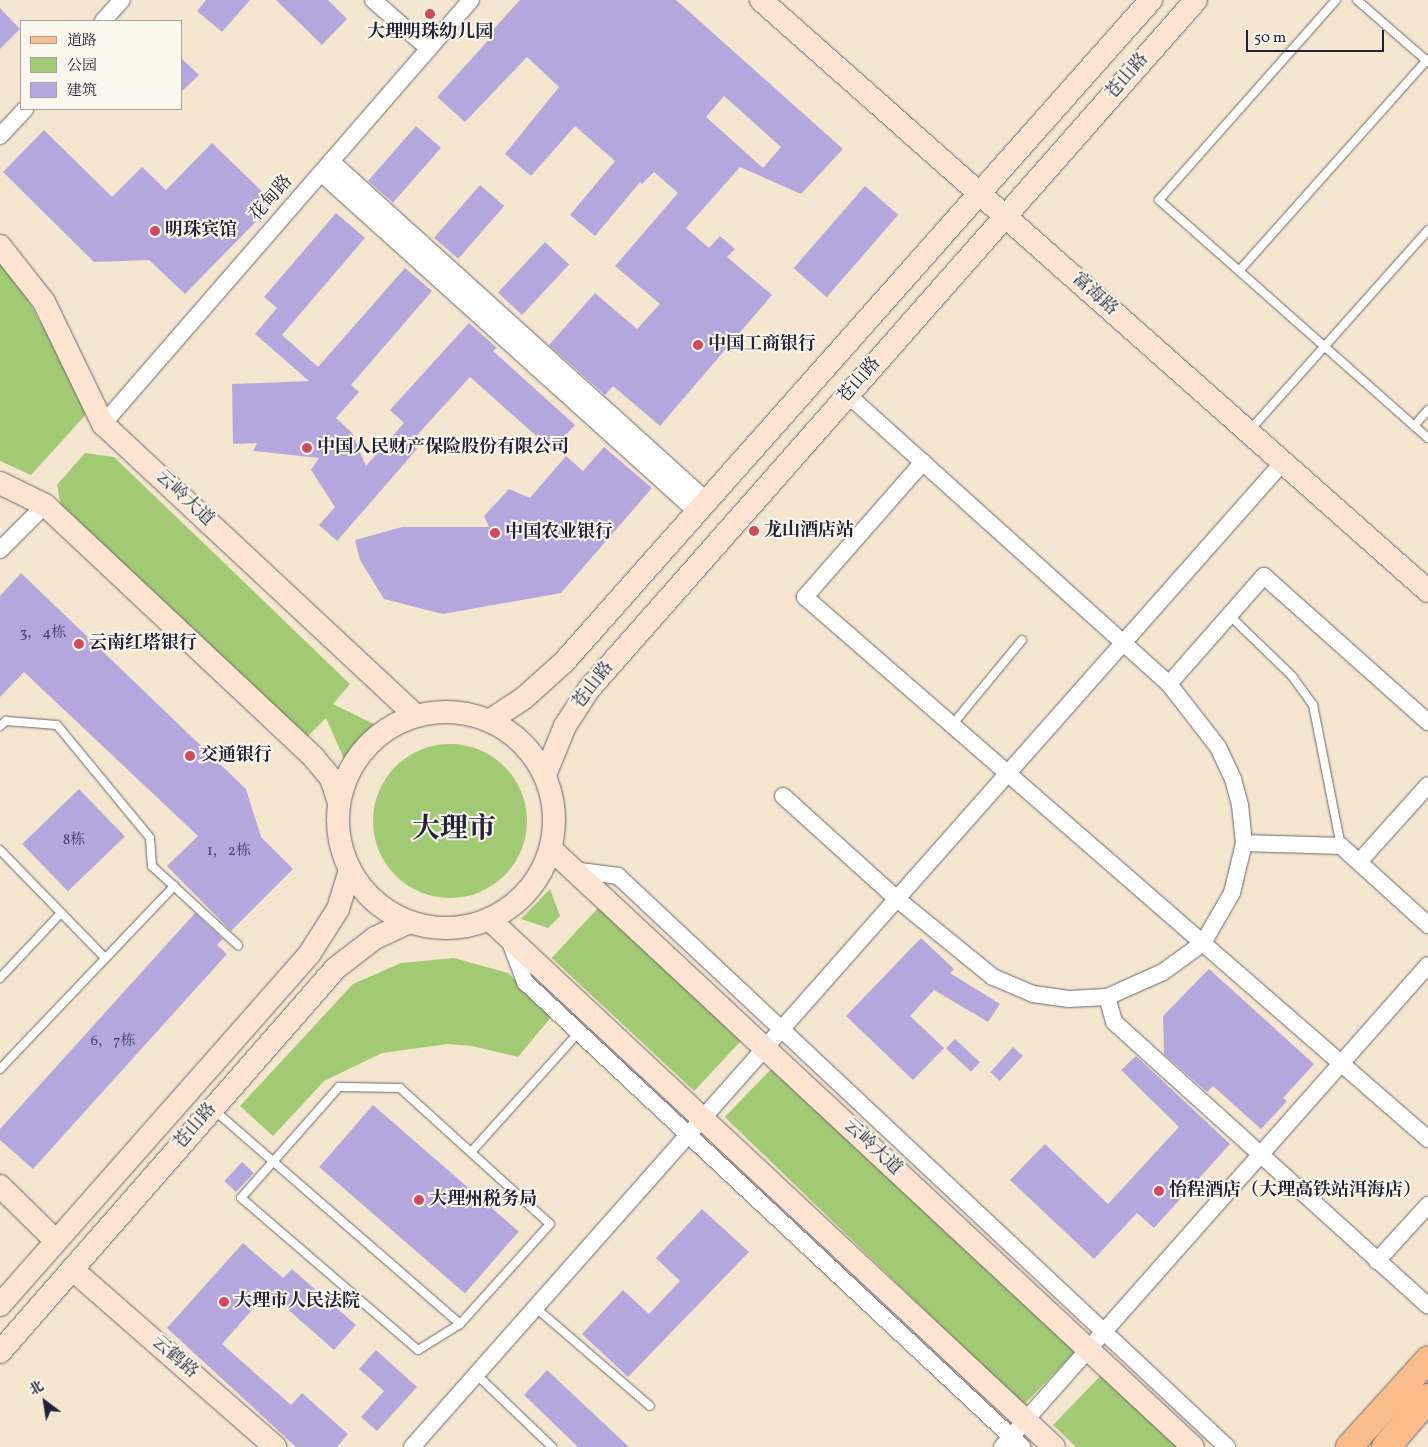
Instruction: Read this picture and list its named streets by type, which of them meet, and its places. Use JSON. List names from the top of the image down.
{
  "streets": {
    "street": [
      "苍山路",
      "花甸路",
      "富海路",
      "云岭大道",
      "云鹤路"
    ]
  },
  "crossings": [
    ["苍山路", "富海路"],
    ["苍山路", "云鹤路"],
    ["花甸路", "云岭大道"]
  ],
  "districts": ["大理市"],
  "places": [
    "大理明珠幼儿园",
    "明珠宾馆",
    "中国工商银行",
    "中国人民财产保险股份有限公司",
    "龙山酒店站",
    "中国农业银行",
    "云南红塔银行",
    "交通银行",
    "怡程酒店（大理高铁站洱海店）",
    "大理州税务局",
    "大理市人民法院"
  ],
  "house_numbers": [
    "3，4栋",
    "8栋",
    "1，2栋",
    "6，7栋"
  ],
  "legend": ["道路", "公园", "建筑"],
  "scale_bar": "50 m",
  "north": "top left"
}
